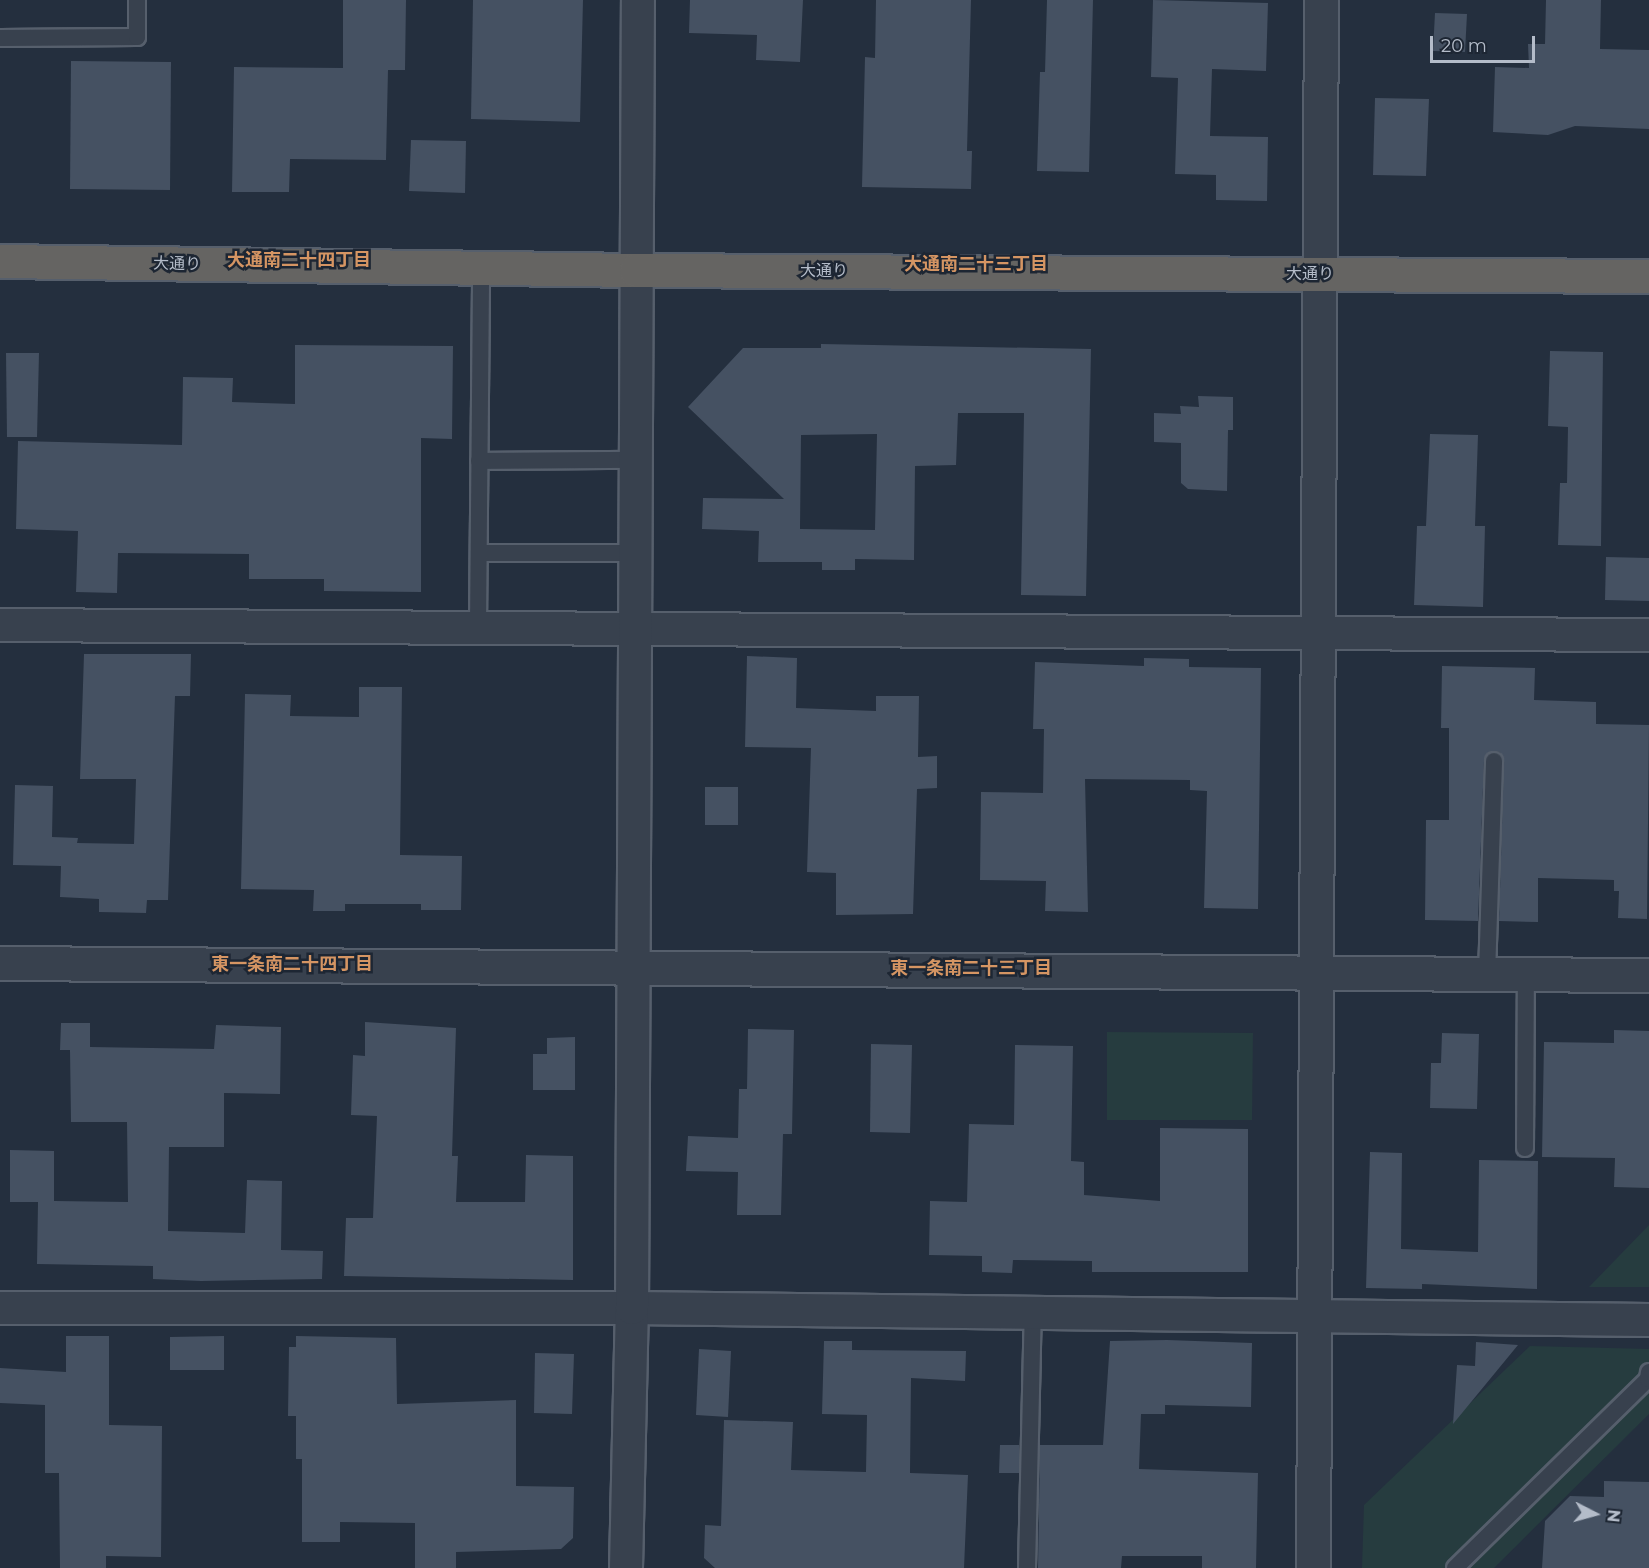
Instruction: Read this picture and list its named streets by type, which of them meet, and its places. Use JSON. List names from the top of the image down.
{
  "streets": {
    "highway": ["大通り"]
  },
  "districts": [
    "大通南二十四丁目",
    "大通南二十三丁目",
    "東一条南二十四丁目",
    "東一条南二十三丁目"
  ],
  "scale_bar": "20 m",
  "north": "right"
}
